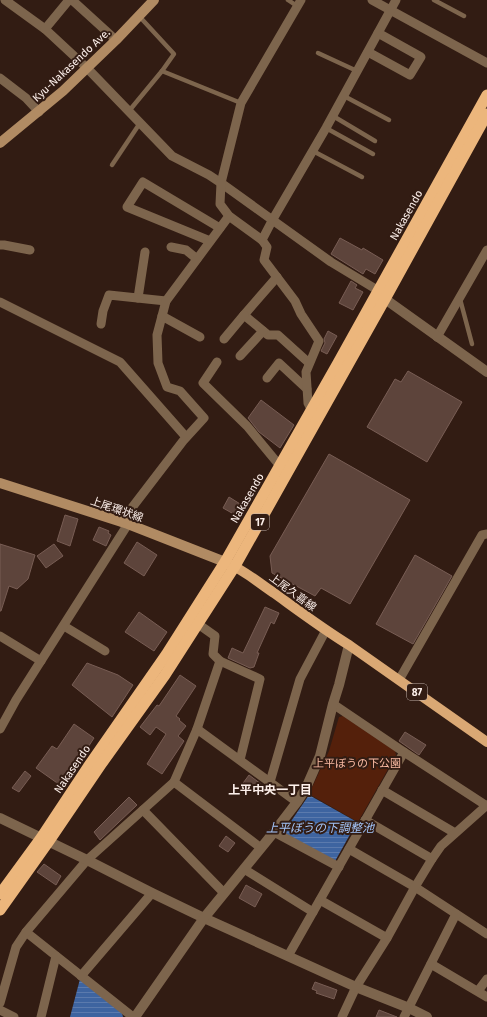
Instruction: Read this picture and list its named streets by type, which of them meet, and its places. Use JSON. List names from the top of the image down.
{
  "streets": {
    "highway": ["Nakasendo", "17"],
    "main road": [
      "Kyu-Nakasendo Ave.",
      "上尾環状線",
      "上尾久喜線",
      "87"
    ]
  },
  "crossings": [
    ["Nakasendo", "上尾環状線"],
    ["Nakasendo", "上尾久喜線"],
    ["上尾環状線", "上尾久喜線"],
    ["上尾久喜線", "87"]
  ],
  "districts": ["上平中央一丁目"],
  "water": ["上平ぼうの下調整池"],
  "parks": ["上平ぼうの下公園"]
}
